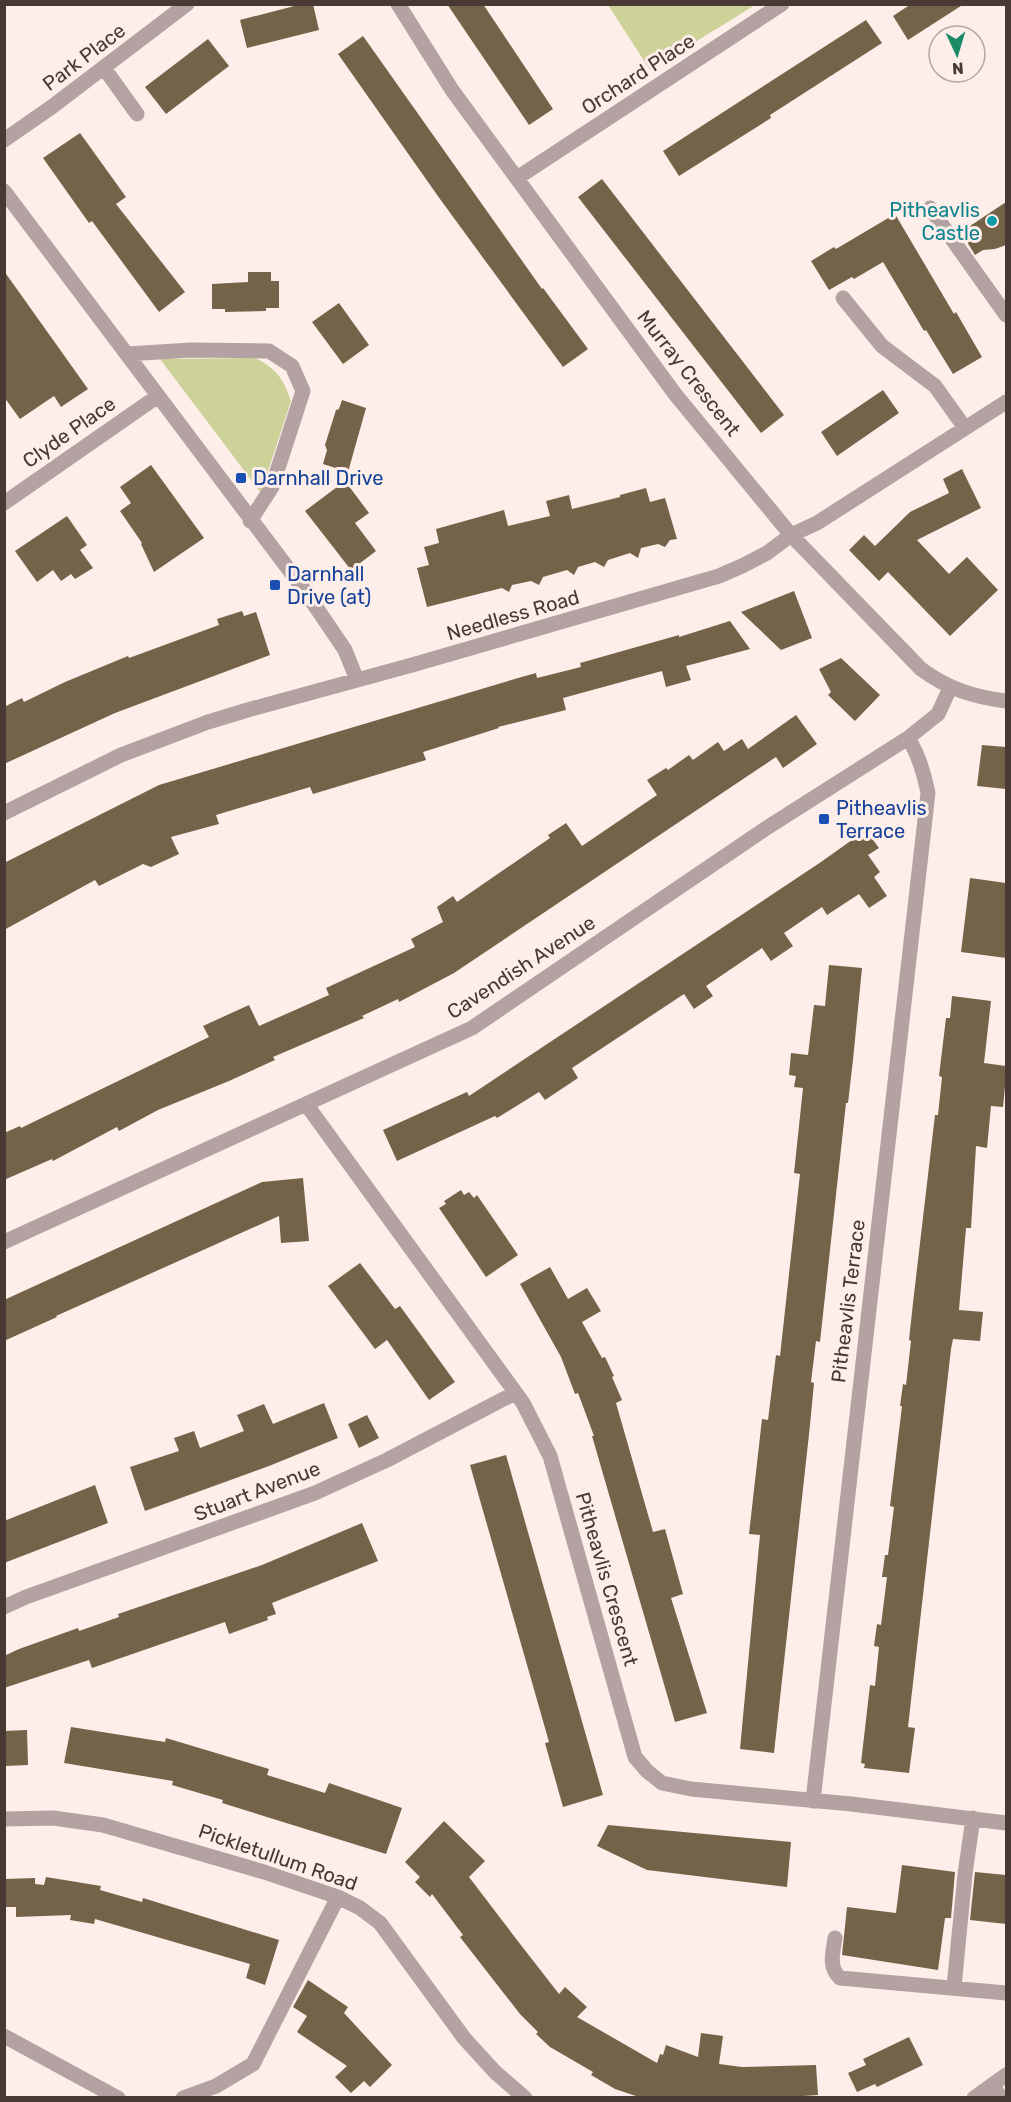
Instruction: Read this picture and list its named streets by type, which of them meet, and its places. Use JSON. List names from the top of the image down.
{
  "streets": {
    "street": [
      "Park Place",
      "Orchard Place",
      "Murray Crescent",
      "Clyde Place",
      "Needless Road",
      "Cavendish Avenue",
      "Pitheavlis Terrace",
      "Stuart Avenue",
      "Pitheavlis Crescent",
      "Pickletullum Road"
    ]
  },
  "crossings": [
    ["Orchard Place", "Murray Crescent"],
    ["Murray Crescent", "Needless Road"],
    ["Murray Crescent", "Cavendish Avenue"],
    ["Cavendish Avenue", "Pitheavlis Terrace"],
    ["Cavendish Avenue", "Pitheavlis Crescent"],
    ["Pitheavlis Terrace", "Pitheavlis Crescent"],
    ["Stuart Avenue", "Pitheavlis Crescent"]
  ],
  "places": {
    "other": ["Pitheavlis Castle"],
    "transit": ["Darnhall Drive", "Darnhall Drive (at)", "Pitheavlis Terrace"]
  },
  "north": "bottom"
}
